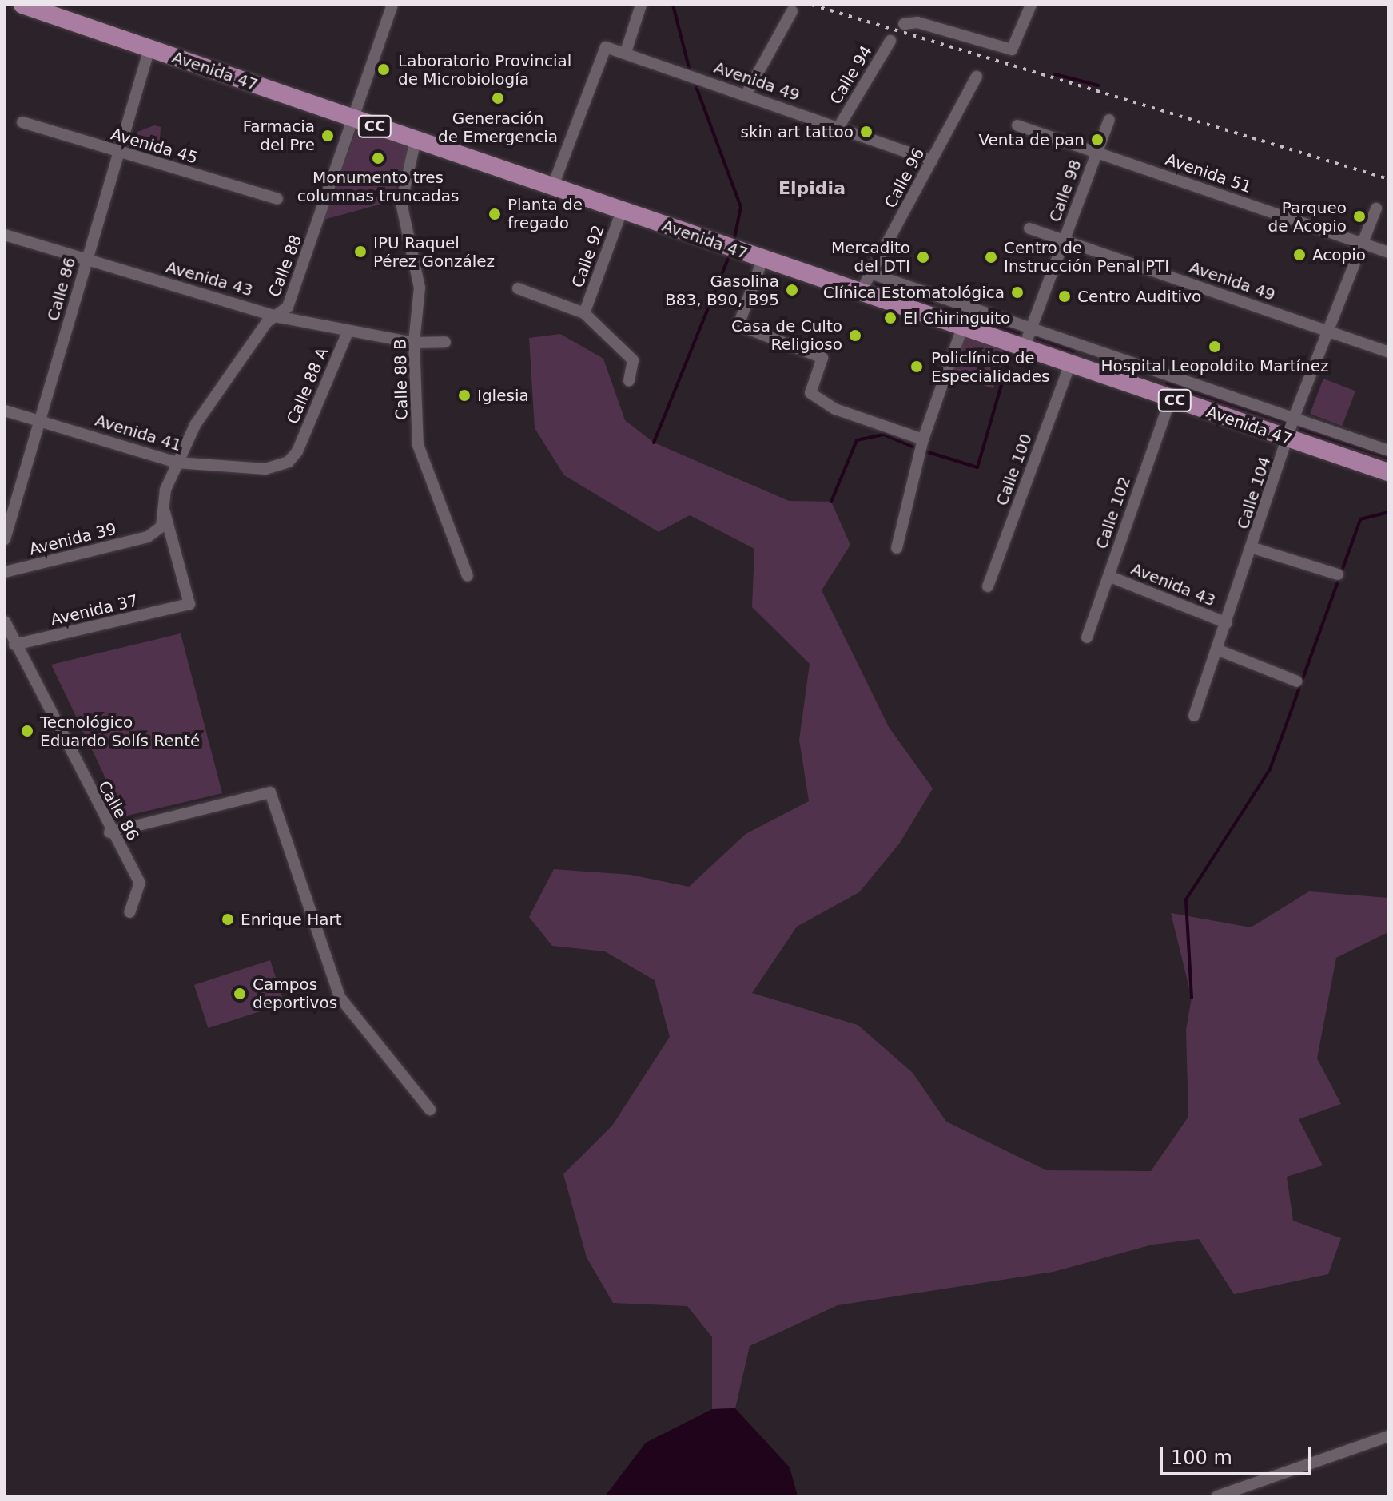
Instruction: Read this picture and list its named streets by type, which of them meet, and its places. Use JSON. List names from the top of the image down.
{
  "streets": {
    "main road": ["Avenida 47", "CC"],
    "street": [
      "Calle 94",
      "Avenida 49",
      "Avenida 45",
      "Avenida 51",
      "Calle 96",
      "Calle 98",
      "Calle 92",
      "Calle 88",
      "Avenida 43",
      "Calle 86",
      "Calle 88 B",
      "Calle 88 A",
      "Avenida 41",
      "Calle 100",
      "Calle 104",
      "Calle 102",
      "Avenida 39",
      "Avenida 37"
    ]
  },
  "crossings": [
    ["Avenida 47", "Avenida 49"],
    ["Avenida 47", "Calle 96"],
    ["Avenida 47", "Calle 98"],
    ["Avenida 47", "Calle 92"],
    ["Avenida 47", "Calle 88"],
    ["Avenida 47", "Calle 86"],
    ["Avenida 47", "Calle 88 B"],
    ["Avenida 47", "Calle 100"],
    ["Avenida 47", "Calle 104"],
    ["Avenida 47", "Calle 102"],
    ["Calle 94", "Avenida 49"],
    ["Avenida 49", "Calle 96"],
    ["Avenida 49", "Calle 98"],
    ["Avenida 49", "Calle 104"],
    ["Avenida 45", "Calle 86"],
    ["Avenida 51", "Calle 98"],
    ["Avenida 51", "Calle 104"],
    ["Calle 88", "Avenida 43"],
    ["Calle 88", "Avenida 41"],
    ["Calle 88", "Avenida 39"],
    ["Calle 88", "Avenida 37"],
    ["Avenida 43", "Calle 86"],
    ["Avenida 43", "Calle 88 B"],
    ["Avenida 43", "Calle 88 A"],
    ["Avenida 43", "Calle 104"],
    ["Avenida 43", "Calle 102"],
    ["Calle 86", "Avenida 41"],
    ["Calle 86", "Avenida 37"],
    ["Calle 88 A", "Avenida 41"]
  ],
  "districts": ["Elpidia"],
  "places": [
    "Laboratorio Provincial de Microbiología",
    "Generación de Emergencia",
    "skin art tattoo",
    "Farmacia del Pre",
    "Venta de pan",
    "Monumento tres columnas truncadas",
    "Planta de fregado",
    "Parqueo de Acopio",
    "IPU Raquel Pérez González",
    "Acopio",
    "Mercadito del DTI",
    "Centro de Instrucción Penal PTI",
    "Gasolina B83, B90, B95",
    "Clínica Estomatológica",
    "Centro Auditivo",
    "El Chiringuito",
    "Casa de Culto Religioso",
    "Hospital Leopoldito Martínez",
    "Policlínico de Especialidades",
    "Iglesia",
    "Tecnológico Eduardo Solís Renté",
    "Enrique Hart",
    "Campos deportivos"
  ],
  "scale_bar": "100 m"
}
